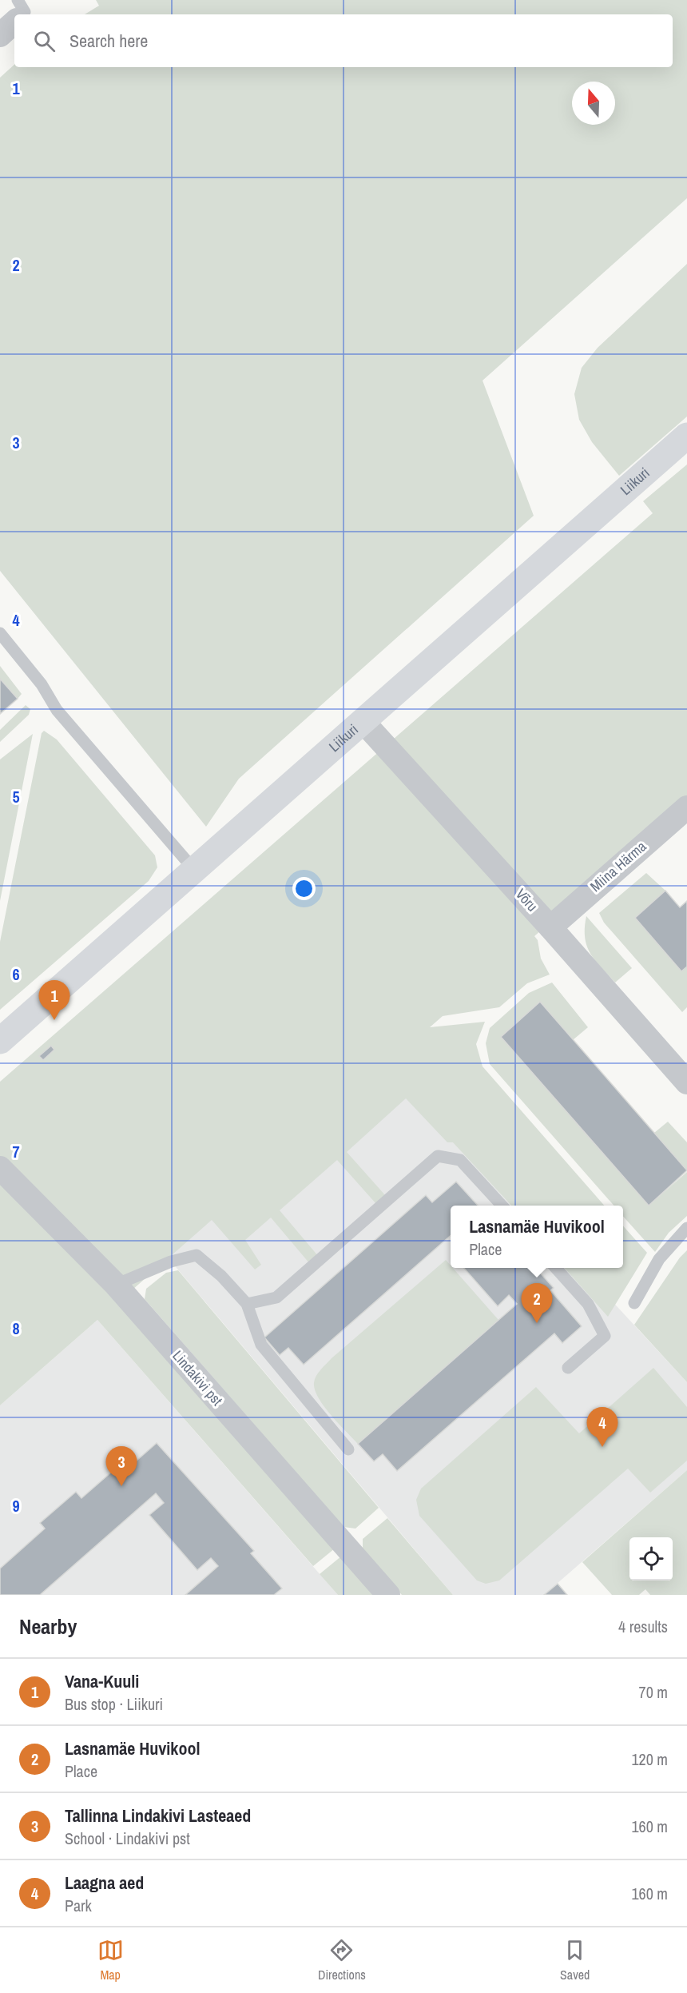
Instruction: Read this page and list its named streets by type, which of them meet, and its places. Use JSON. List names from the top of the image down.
{
  "streets": {
    "street": [
      "Liikuri",
      "Miina Härma",
      "Võru",
      "Lindakivi pst"
    ]
  },
  "crossings": [
    ["Liikuri", "Võru"],
    ["Miina Härma", "Võru"]
  ],
  "north": "top",
  "page": {
    "search": "Search here",
    "pins": [
      "1",
      "2",
      "4",
      "3"
    ],
    "popup": ["Lasnamäe Huvikool", "Place"],
    "heading": ["Nearby", "4 results"],
    "list": [
      {
        "mark": "1",
        "name": "Vana-Kuuli",
        "note": "Bus stop · Liikuri",
        "value": "70 m"
      },
      {
        "mark": "2",
        "name": "Lasnamäe Huvikool",
        "note": "Place",
        "value": "120 m"
      },
      {
        "mark": "3",
        "name": "Tallinna Lindakivi Lasteaed",
        "note": "School · Lindakivi pst",
        "value": "160 m"
      },
      {
        "mark": "4",
        "name": "Laagna aed",
        "note": "Park",
        "value": "160 m"
      }
    ],
    "nav": ["Map", "Directions", "Saved"]
  },
  "grid": {
    "rows": [
      "1",
      "2",
      "3",
      "4",
      "5",
      "6",
      "7",
      "8",
      "9"
    ]
  }
}
